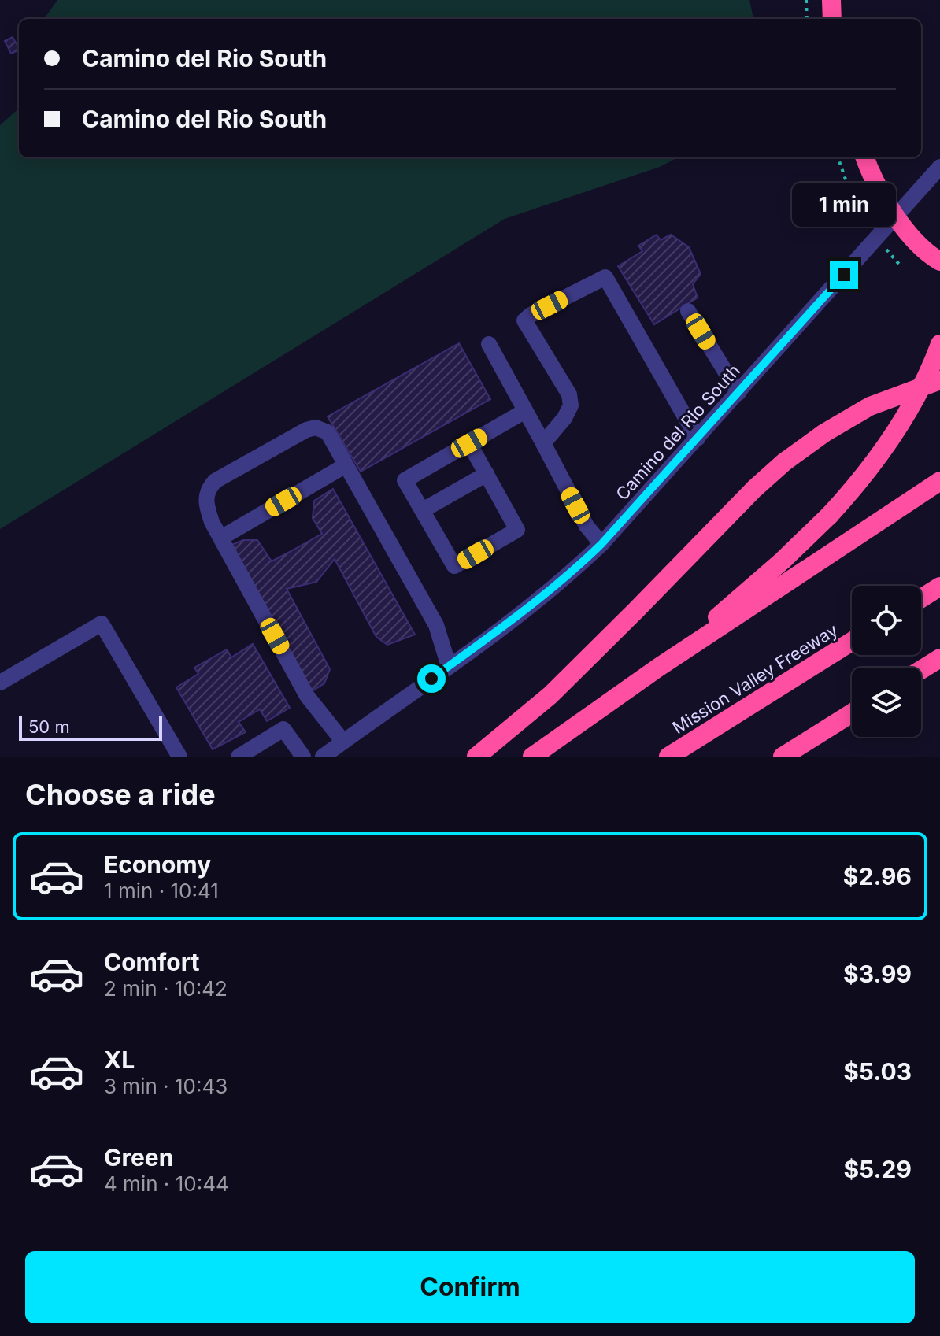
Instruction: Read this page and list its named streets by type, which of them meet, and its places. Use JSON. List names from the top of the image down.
{
  "streets": {
    "highway": ["Mission Valley Freeway"],
    "street": ["Camino del Rio South"]
  },
  "scale_bar": "50 m",
  "page": {
    "banner": ["Camino del Rio South", "Camino del Rio South"],
    "bubble": "1 min",
    "scale": "50 m",
    "heading": "Choose a ride",
    "list": [
      {
        "name": "Economy",
        "note": "1 min · 10:41",
        "value": "$2.96"
      },
      {
        "name": "Comfort",
        "note": "2 min · 10:42",
        "value": "$3.99"
      },
      {
        "name": "XL",
        "note": "3 min · 10:43",
        "value": "$5.03"
      },
      {
        "name": "Green",
        "note": "4 min · 10:44",
        "value": "$5.29"
      }
    ],
    "buttons": "Confirm"
  }
}
